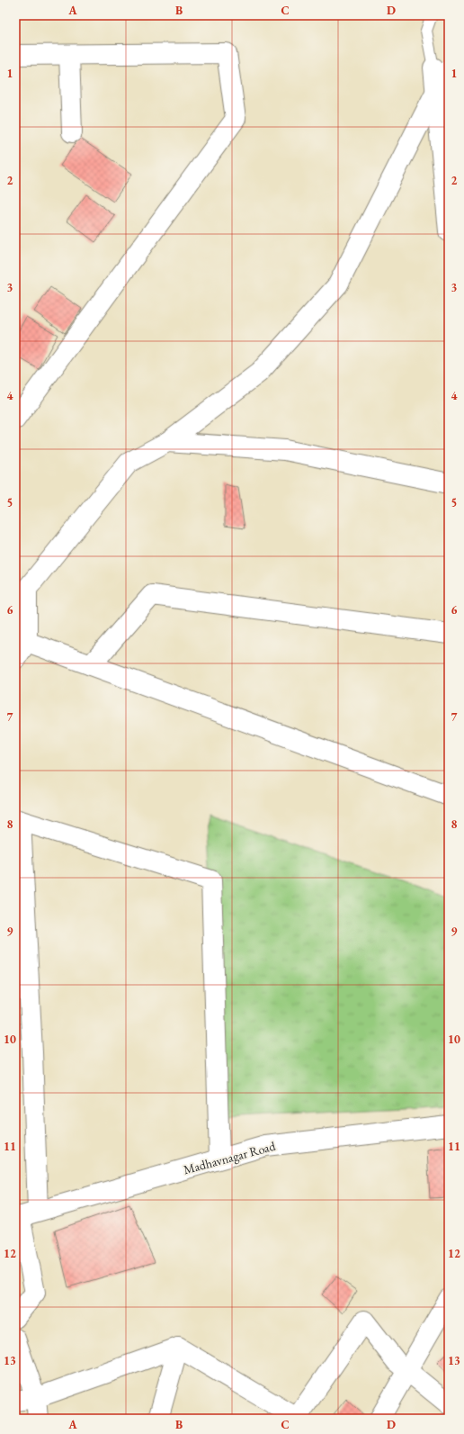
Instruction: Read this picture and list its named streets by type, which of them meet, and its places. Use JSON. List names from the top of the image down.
{
  "streets": {
    "street": ["Madhavnagar Road"]
  },
  "grid": {
    "columns": [
      "A",
      "B",
      "C",
      "D"
    ],
    "rows": [
      "1",
      "2",
      "3",
      "4",
      "5",
      "6",
      "7",
      "8",
      "9",
      "10",
      "11",
      "12",
      "13"
    ]
  }
}
